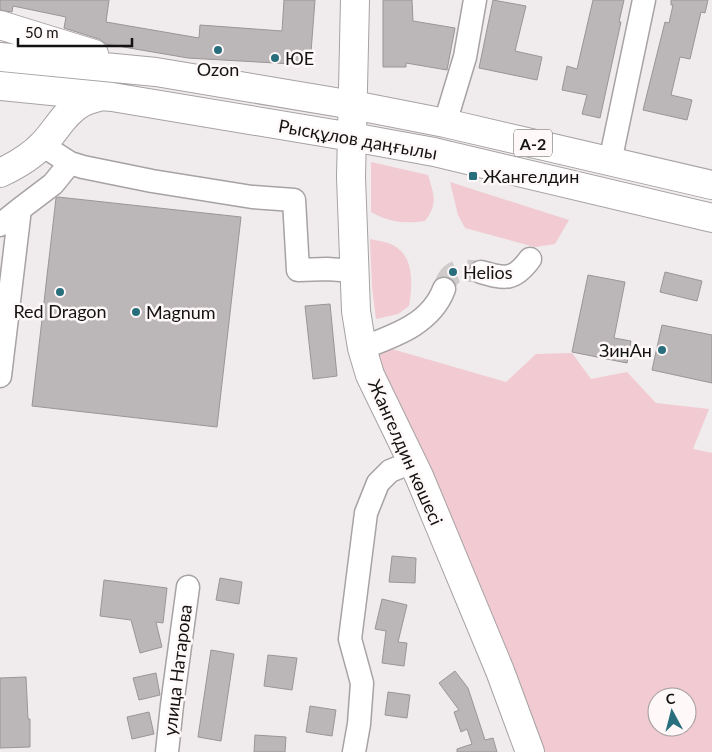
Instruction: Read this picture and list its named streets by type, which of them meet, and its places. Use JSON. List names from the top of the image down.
{
  "streets": {
    "main road": ["Рысқұлов даңғылы", "A-2", "Жангелдин көшесі"],
    "street": ["улица Натарова"]
  },
  "crossings": [
    ["Рысқұлов даңғылы", "Жангелдин көшесі"]
  ],
  "places": {
    "other": [
      "Ozon",
      "ЮЕ",
      "Helios",
      "Red Dragon",
      "Magnum",
      "ЗинАн"
    ],
    "transit": ["Жангелдин"]
  },
  "scale_bar": "50 m",
  "north": "top"
}
